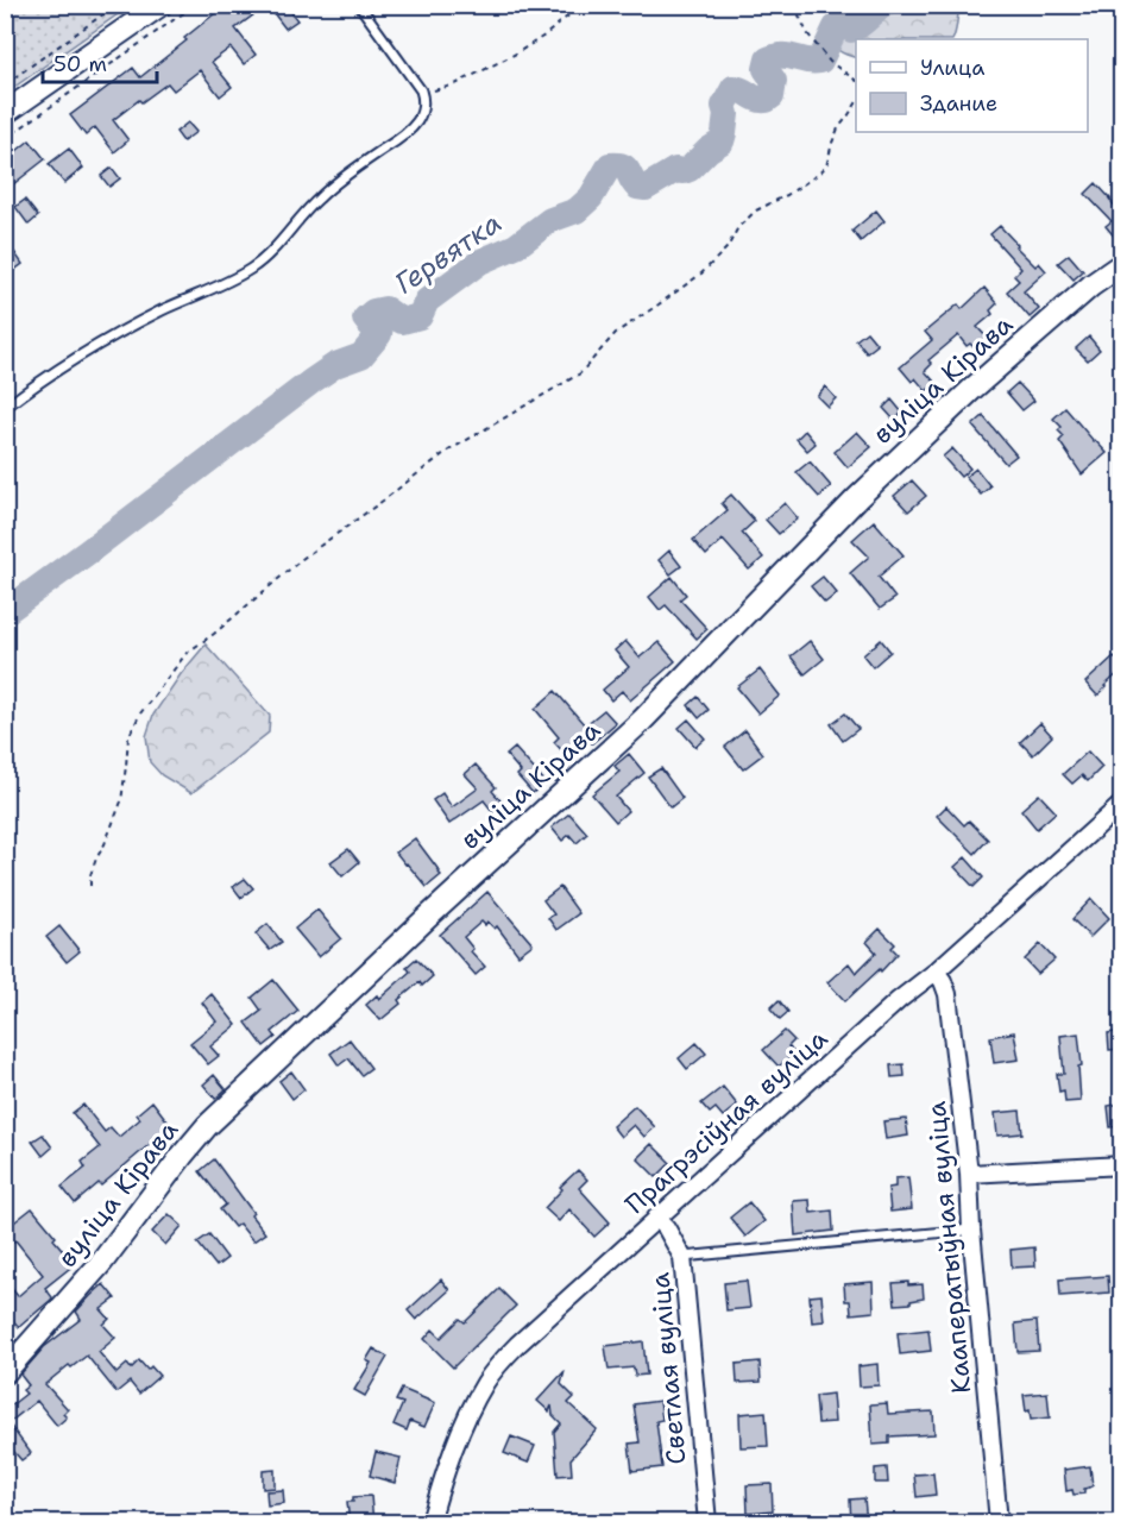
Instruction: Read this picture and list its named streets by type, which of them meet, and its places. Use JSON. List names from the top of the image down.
{
  "streets": {
    "street": [
      "вуліца Кірава",
      "Прагрэсіўная вуліца",
      "Кааператыўная вуліца",
      "Светлая вуліца"
    ]
  },
  "crossings": [
    ["Прагрэсіўная вуліца", "Кааператыўная вуліца"],
    ["Прагрэсіўная вуліца", "Светлая вуліца"]
  ],
  "water": ["Гервятка"],
  "legend": ["Улица", "Здание"],
  "scale_bar": "50 m"
}
